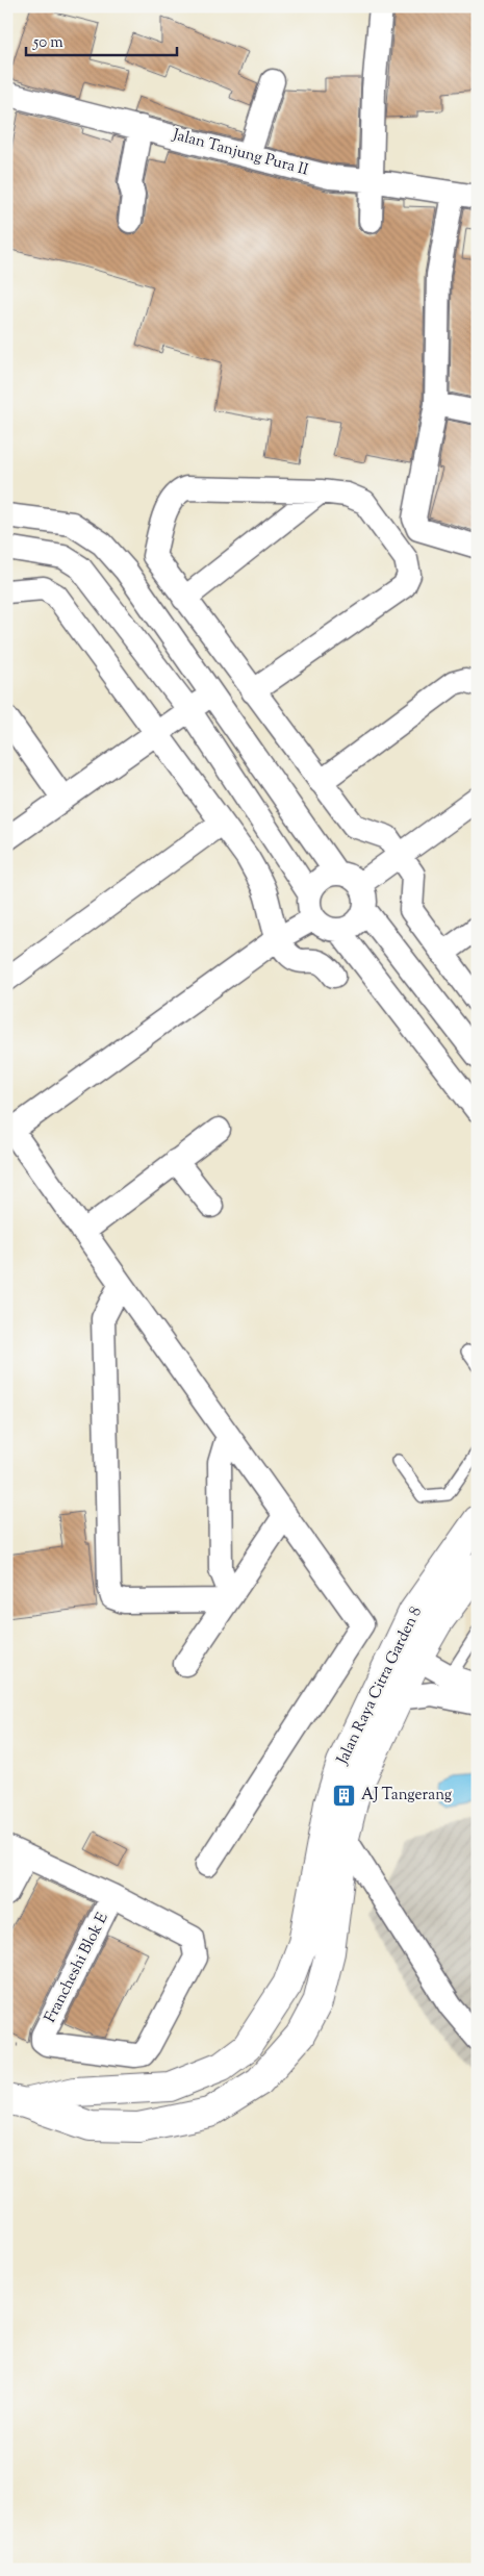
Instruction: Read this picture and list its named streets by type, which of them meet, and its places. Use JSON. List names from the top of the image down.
{
  "streets": {
    "street": ["Jalan Tanjung Pura II", "Jalan Raya Citra Garden 8", "Francheshi Blok E"]
  },
  "places": {
    "building": ["AJ Tangerang"]
  },
  "scale_bar": "50 m"
}
